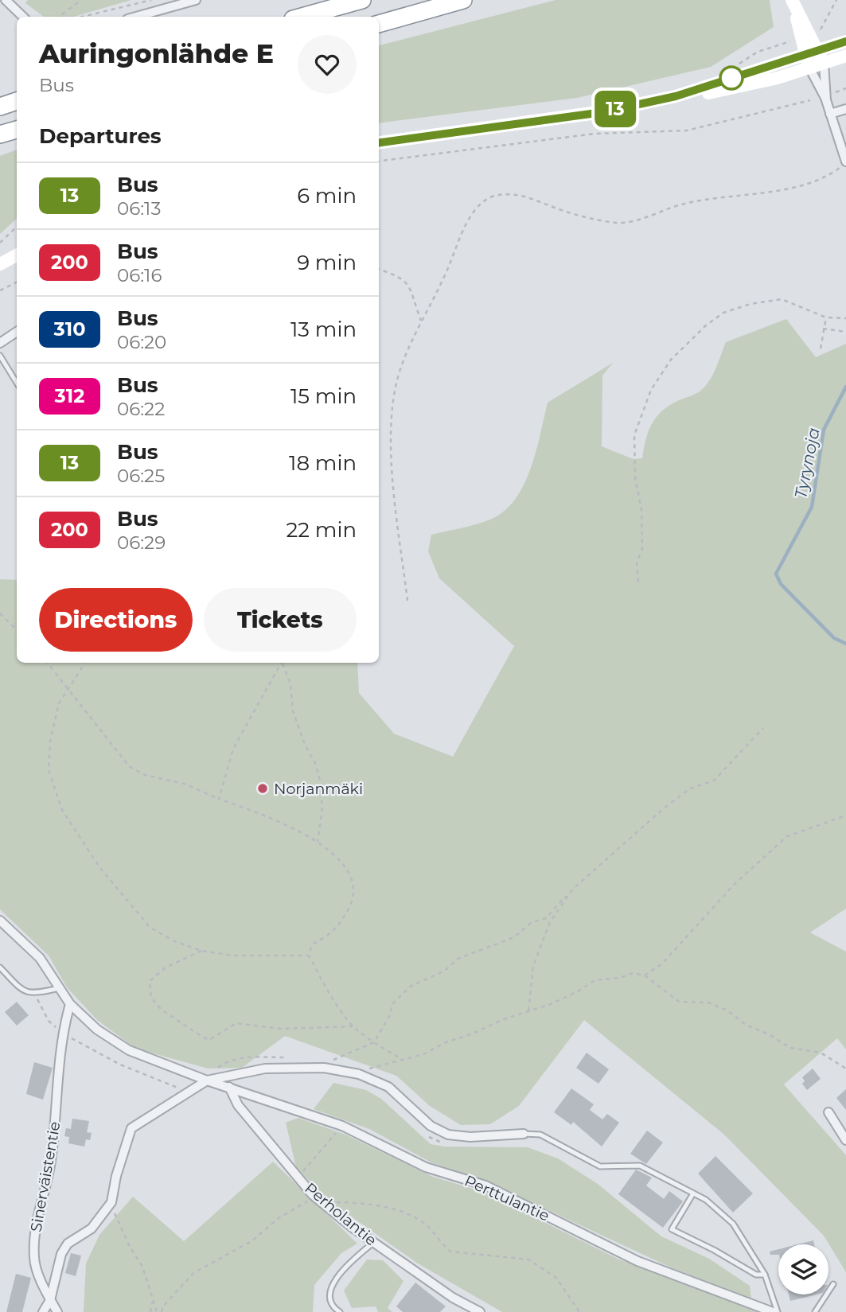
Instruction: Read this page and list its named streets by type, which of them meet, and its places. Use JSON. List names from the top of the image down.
{
  "streets": {
    "street": ["Sinerväistentie", "Perttulantie", "Perholantie"]
  },
  "crossings": [
    ["Sinerväistentie", "Perttulantie"],
    ["Perttulantie", "Perholantie"]
  ],
  "water": ["Tyrynoja"],
  "places": ["Norjanmäki"],
  "lines": ["bus line 13"],
  "page": {
    "on_map": "13",
    "heading": [
      ["Auringonlähde E", "Bus"],
      "Departures"
    ],
    "list": [
      {
        "mark": "13",
        "name": "Bus",
        "note": "06:13",
        "value": "6 min"
      },
      {
        "mark": "200",
        "name": "Bus",
        "note": "06:16",
        "value": "9 min"
      },
      {
        "mark": "310",
        "name": "Bus",
        "note": "06:20",
        "value": "13 min"
      },
      {
        "mark": "312",
        "name": "Bus",
        "note": "06:22",
        "value": "15 min"
      },
      {
        "mark": "13",
        "name": "Bus",
        "note": "06:25",
        "value": "18 min"
      },
      {
        "mark": "200",
        "name": "Bus",
        "note": "06:29",
        "value": "22 min"
      }
    ],
    "buttons": ["Directions", "Tickets"]
  }
}
